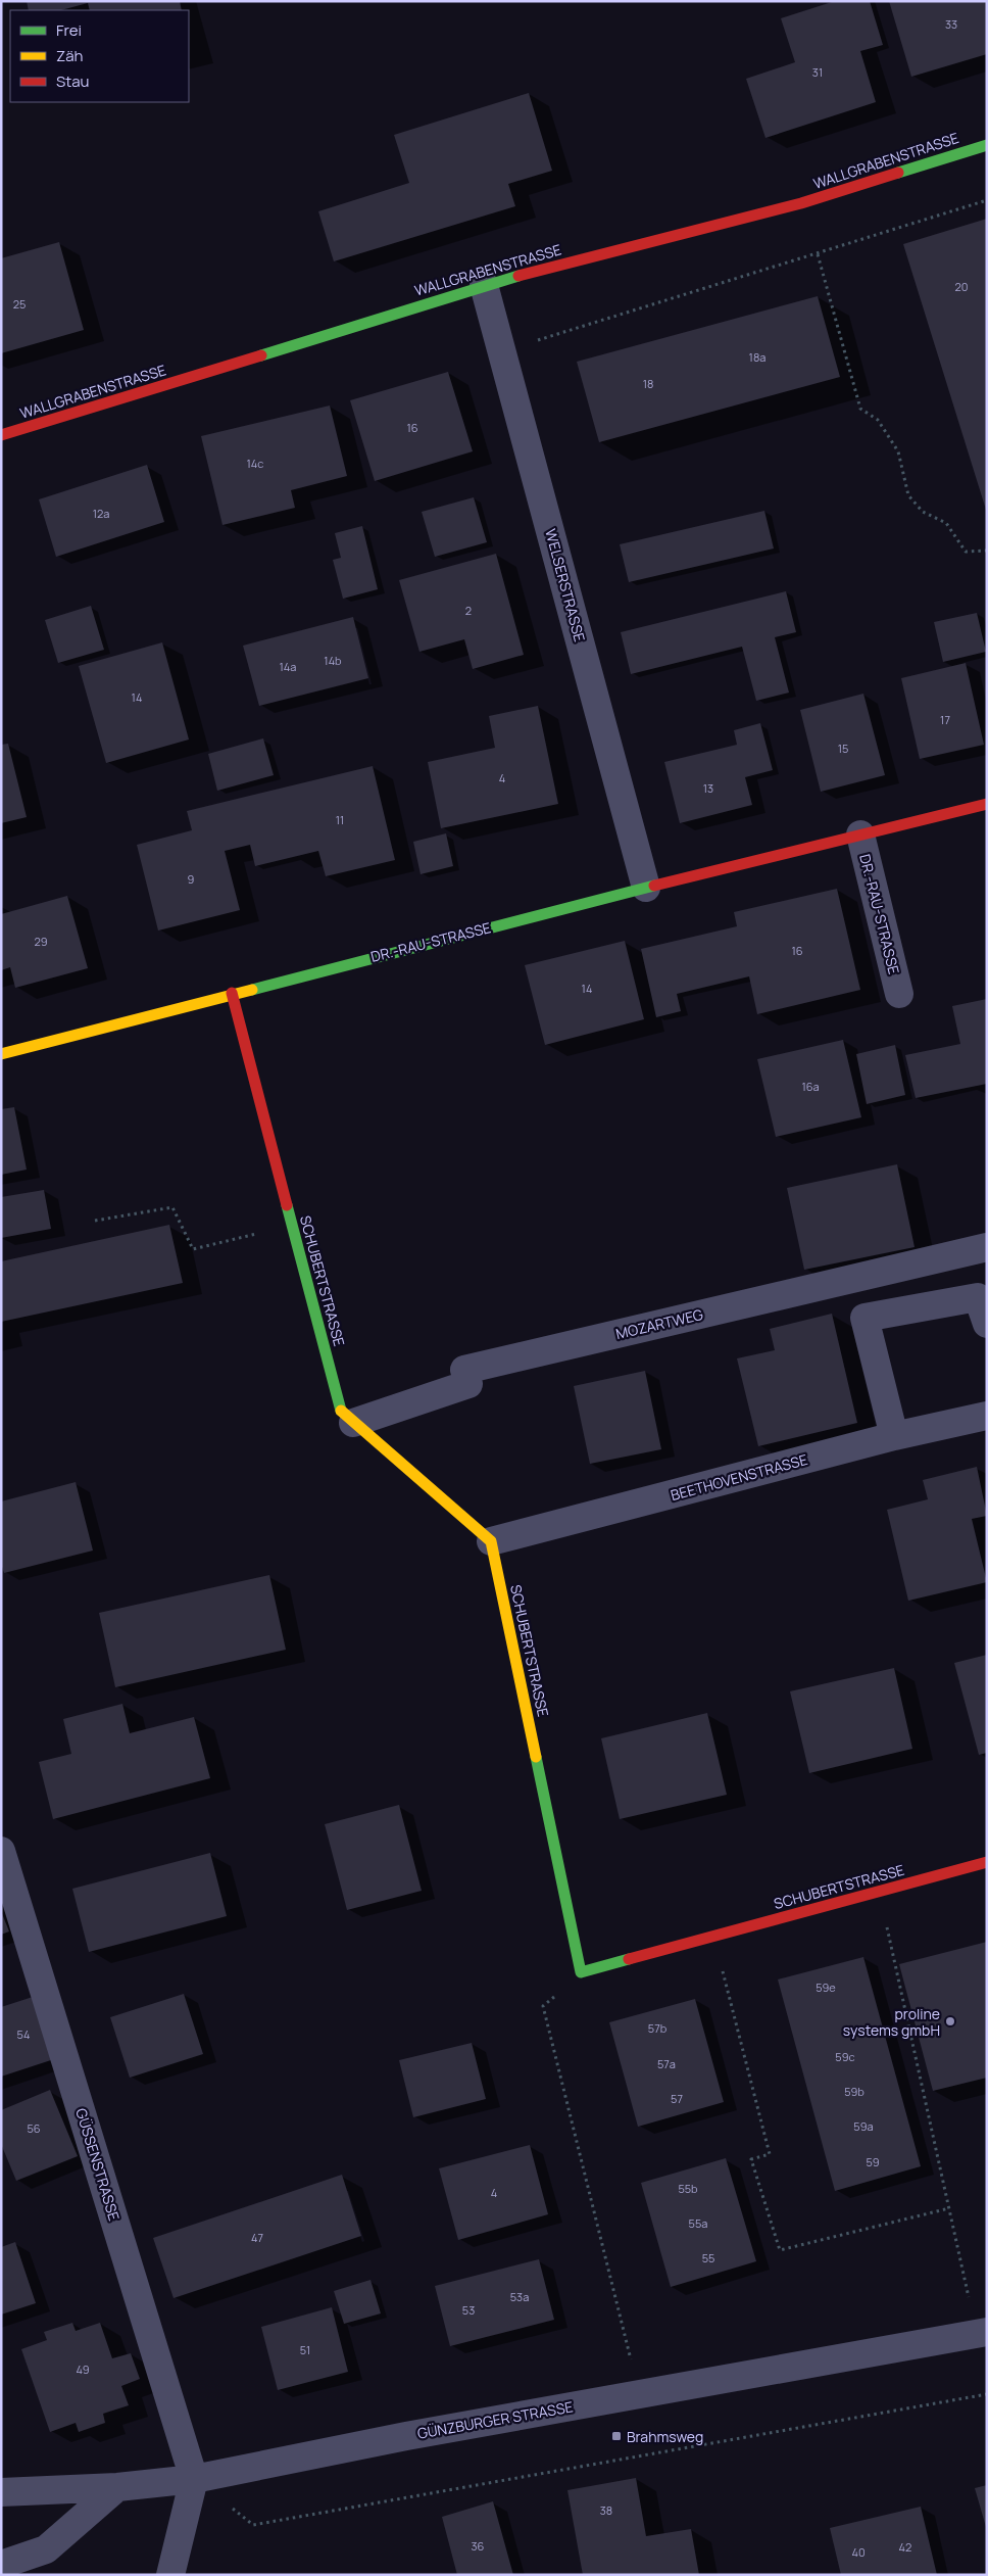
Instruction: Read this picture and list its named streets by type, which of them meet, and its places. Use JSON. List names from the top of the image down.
{
  "streets": {
    "street": [
      "WALLGRABENSTRASSE",
      "WELSERSTRASSE",
      "DR.-RAU-STRASSE",
      "SCHUBERTSTRASSE",
      "MOZARTWEG",
      "BEETHOVENSTRASSE",
      "GÜSSENSTRASSE",
      "GÜNZBURGER STRASSE"
    ]
  },
  "crossings": [
    ["WALLGRABENSTRASSE", "WELSERSTRASSE"],
    ["WELSERSTRASSE", "DR.-RAU-STRASSE"],
    ["DR.-RAU-STRASSE", "SCHUBERTSTRASSE"],
    ["SCHUBERTSTRASSE", "MOZARTWEG"],
    ["SCHUBERTSTRASSE", "BEETHOVENSTRASSE"],
    ["GÜSSENSTRASSE", "GÜNZBURGER STRASSE"]
  ],
  "places": {
    "other": ["proline systems gmbH"],
    "transit": ["Brahmsweg"]
  },
  "house_numbers": [
    "33",
    "31",
    "20",
    "25",
    "18a",
    "18",
    "16",
    "14c",
    "12a",
    "2",
    "14b",
    "14a",
    "14",
    "17",
    "15",
    "4",
    "13",
    "11",
    "9",
    "29",
    "16",
    "14",
    "16a",
    "59e",
    "57b",
    "54",
    "59c",
    "57a",
    "59b",
    "57",
    "59a",
    "56",
    "59",
    "55b",
    "4",
    "55a",
    "47",
    "55",
    "53a",
    "53",
    "51",
    "49",
    "38",
    "36",
    "42",
    "40"
  ],
  "legend": ["Frei", "Zäh", "Stau"]
}
